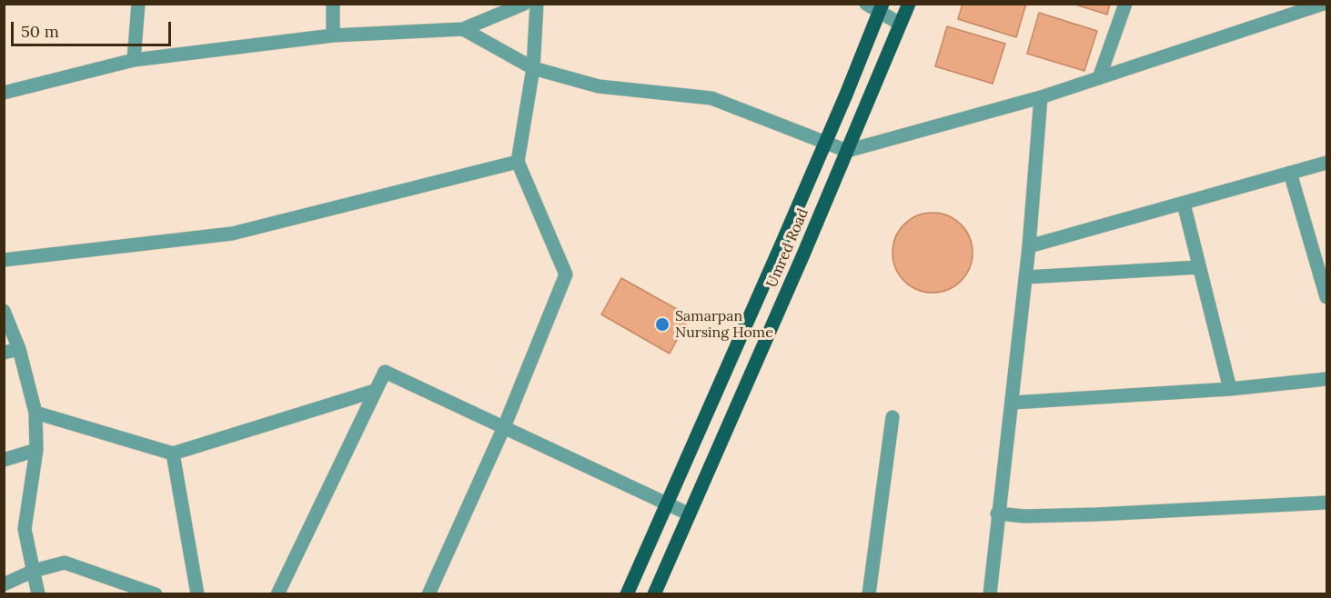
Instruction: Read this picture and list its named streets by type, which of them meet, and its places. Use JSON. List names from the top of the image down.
{
  "streets": {
    "main road": ["Umred Road"]
  },
  "places": ["Samarpan Nursing Home"],
  "scale_bar": "50 m"
}
